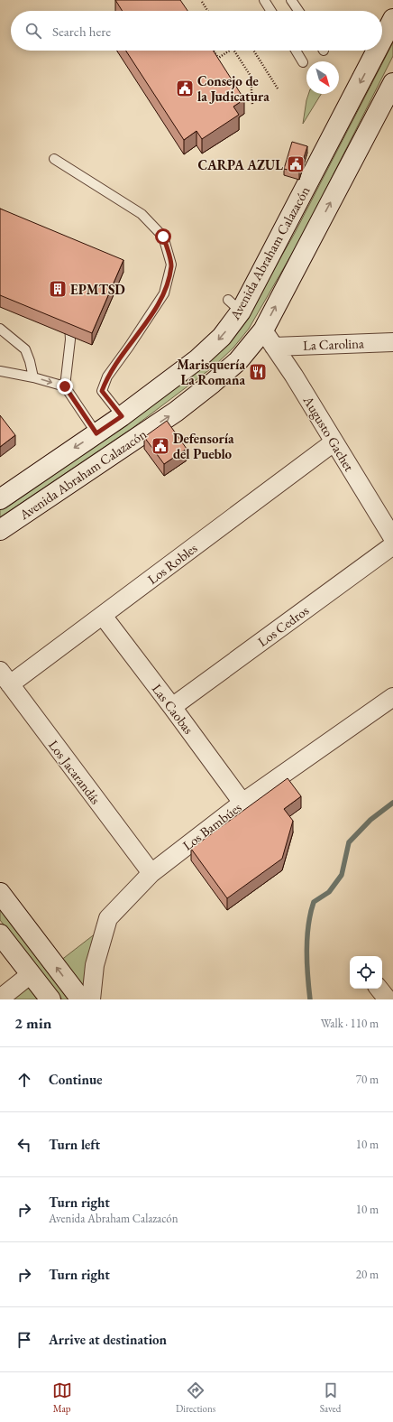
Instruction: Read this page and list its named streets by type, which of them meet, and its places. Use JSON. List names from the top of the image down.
{
  "streets": {
    "main road": ["Avenida Abraham Calazacón"],
    "street": [
      "La Carolina",
      "Augusto Gachet",
      "Los Robles",
      "Los Cedros",
      "Las Caobas",
      "Los Jacarandás",
      "Los Bambúes"
    ]
  },
  "crossings": [
    ["Avenida Abraham Calazacón", "Augusto Gachet"],
    ["La Carolina", "Augusto Gachet"],
    ["Augusto Gachet", "Los Robles"],
    ["Los Robles", "Las Caobas"],
    ["Los Robles", "Los Jacarandás"],
    ["Los Cedros", "Las Caobas"],
    ["Las Caobas", "Los Bambúes"],
    ["Los Jacarandás", "Los Bambúes"]
  ],
  "places": {
    "public building": ["Consejo de la Judicatura", "CARPA AZUL", "Defensoría del Pueblo"],
    "building": ["EPMTSD"],
    "restaurant": ["Marisquería La Romana"]
  },
  "north": "bottom right",
  "page": {
    "search": "Search here",
    "heading": ["2 min", "Walk · 110 m"],
    "list": [
      ["Continue", "70 m"],
      ["Turn left", "10 m"],
      ["Turn right", "Avenida Abraham Calazacón", "10 m"],
      ["Turn right", "20 m"],
      "Arrive at destination"
    ],
    "nav": ["Map", "Directions", "Saved"]
  }
}
